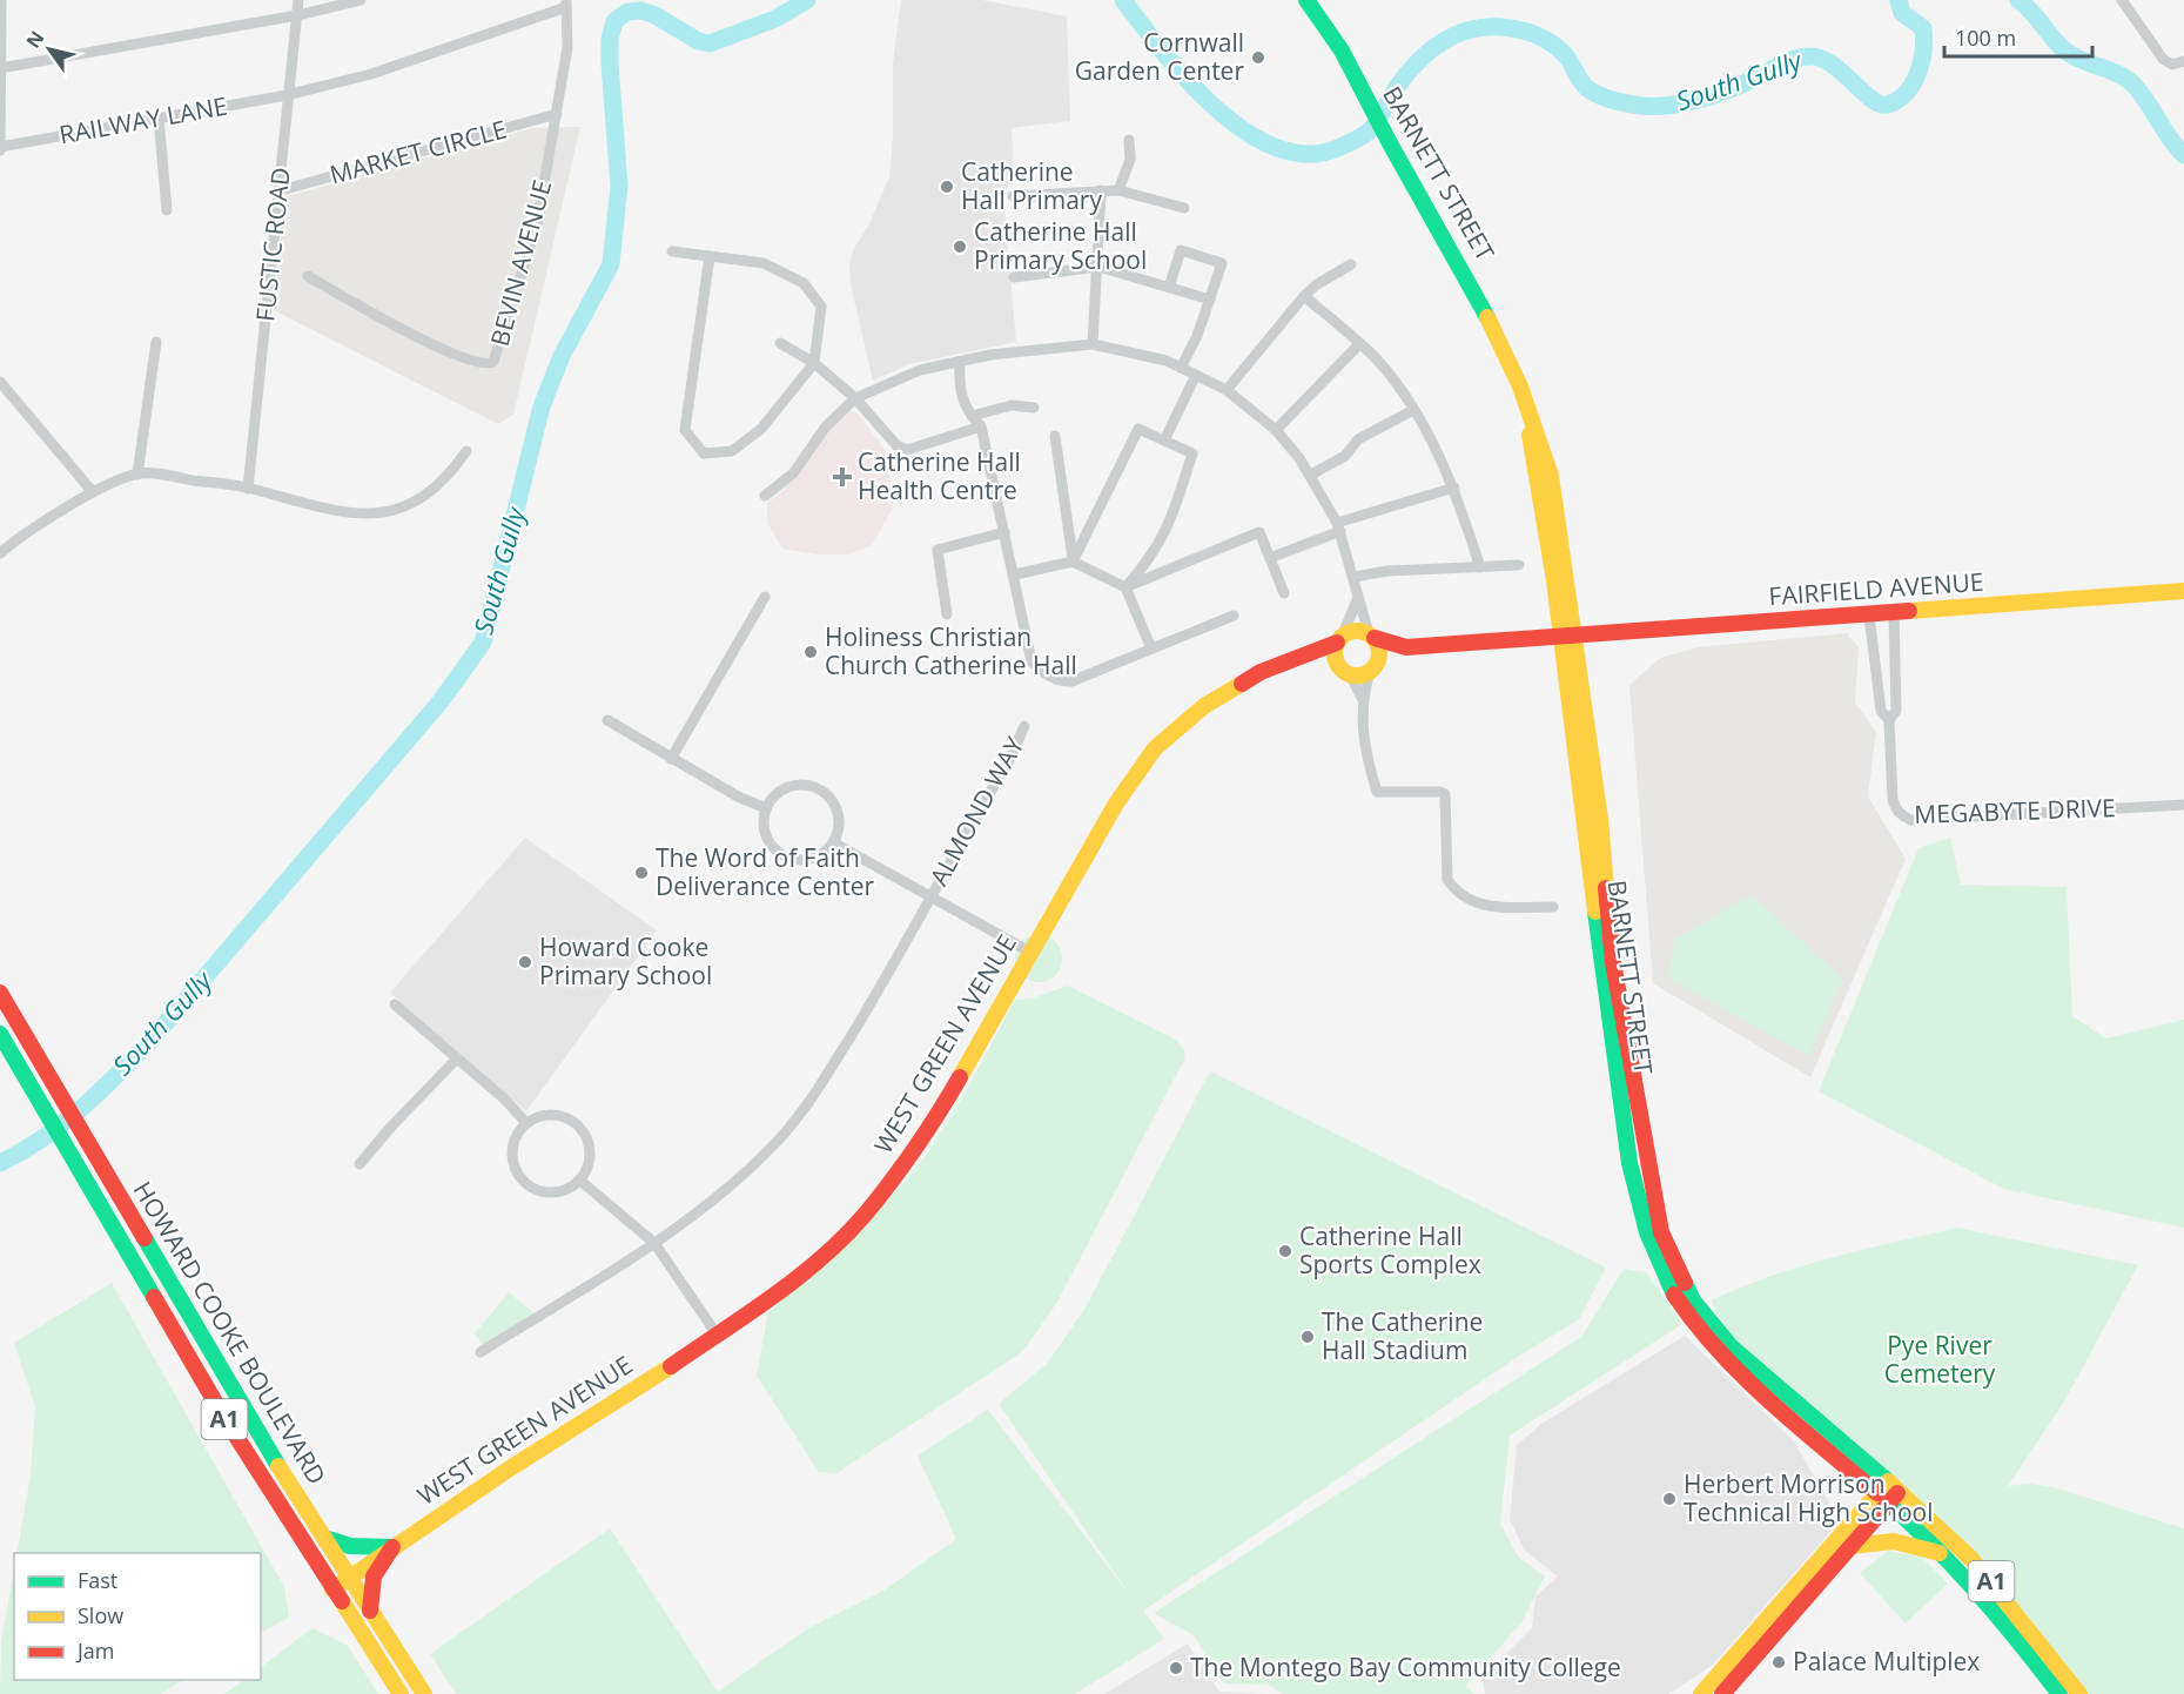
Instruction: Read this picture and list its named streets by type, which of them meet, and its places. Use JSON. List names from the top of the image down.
{
  "streets": {
    "main road": [
      "BARNETT STREET",
      "FAIRFIELD AVENUE",
      "WEST GREEN AVENUE",
      "HOWARD COOKE BOULEVARD",
      "A1"
    ],
    "street": [
      "RAILWAY LANE",
      "MARKET CIRCLE",
      "FUSTIC ROAD",
      "BEVIN AVENUE",
      "ALMOND WAY",
      "MEGABYTE DRIVE"
    ]
  },
  "crossings": [
    ["RAILWAY LANE", "FUSTIC ROAD"],
    ["RAILWAY LANE", "BEVIN AVENUE"],
    ["MARKET CIRCLE", "FUSTIC ROAD"],
    ["MARKET CIRCLE", "BEVIN AVENUE"],
    ["BARNETT STREET", "FAIRFIELD AVENUE"],
    ["BARNETT STREET", "A1"],
    ["FAIRFIELD AVENUE", "MEGABYTE DRIVE"],
    ["WEST GREEN AVENUE", "HOWARD COOKE BOULEVARD"]
  ],
  "water": ["South Gully"],
  "parks": ["Pye River Cemetery"],
  "places": {
    "other": [
      "Cornwall Garden Center",
      "Catherine Hall Primary",
      "Catherine Hall Primary School",
      "Holiness Christian Church Catherine Hall",
      "The Word of Faith Deliverance Center",
      "Howard Cooke Primary School",
      "Catherine Hall Sports Complex",
      "The Catherine Hall Stadium",
      "Herbert Morrison Technical High School",
      "Palace Multiplex",
      "The Montego Bay Community College"
    ],
    "health": ["Catherine Hall Health Centre"]
  },
  "legend": ["Fast", "Slow", "Jam"],
  "scale_bar": "100 m",
  "north": "top left"
}
